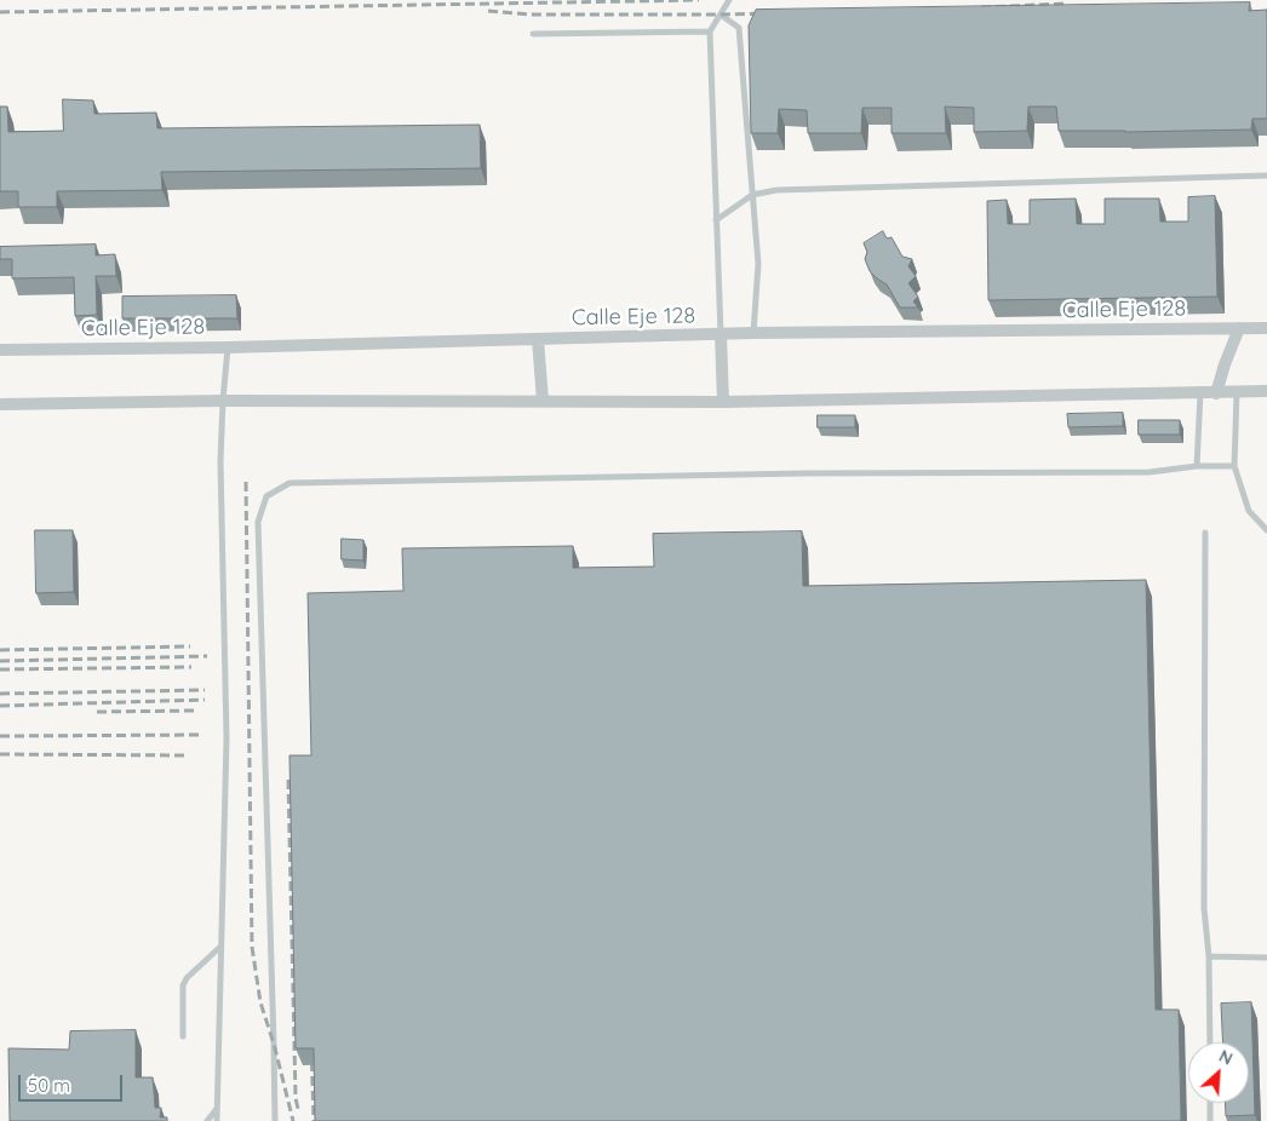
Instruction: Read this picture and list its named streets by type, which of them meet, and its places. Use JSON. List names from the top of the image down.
{
  "streets": {
    "street": ["Calle Eje 128"]
  },
  "scale_bar": "50 m",
  "north": "top right"
}
